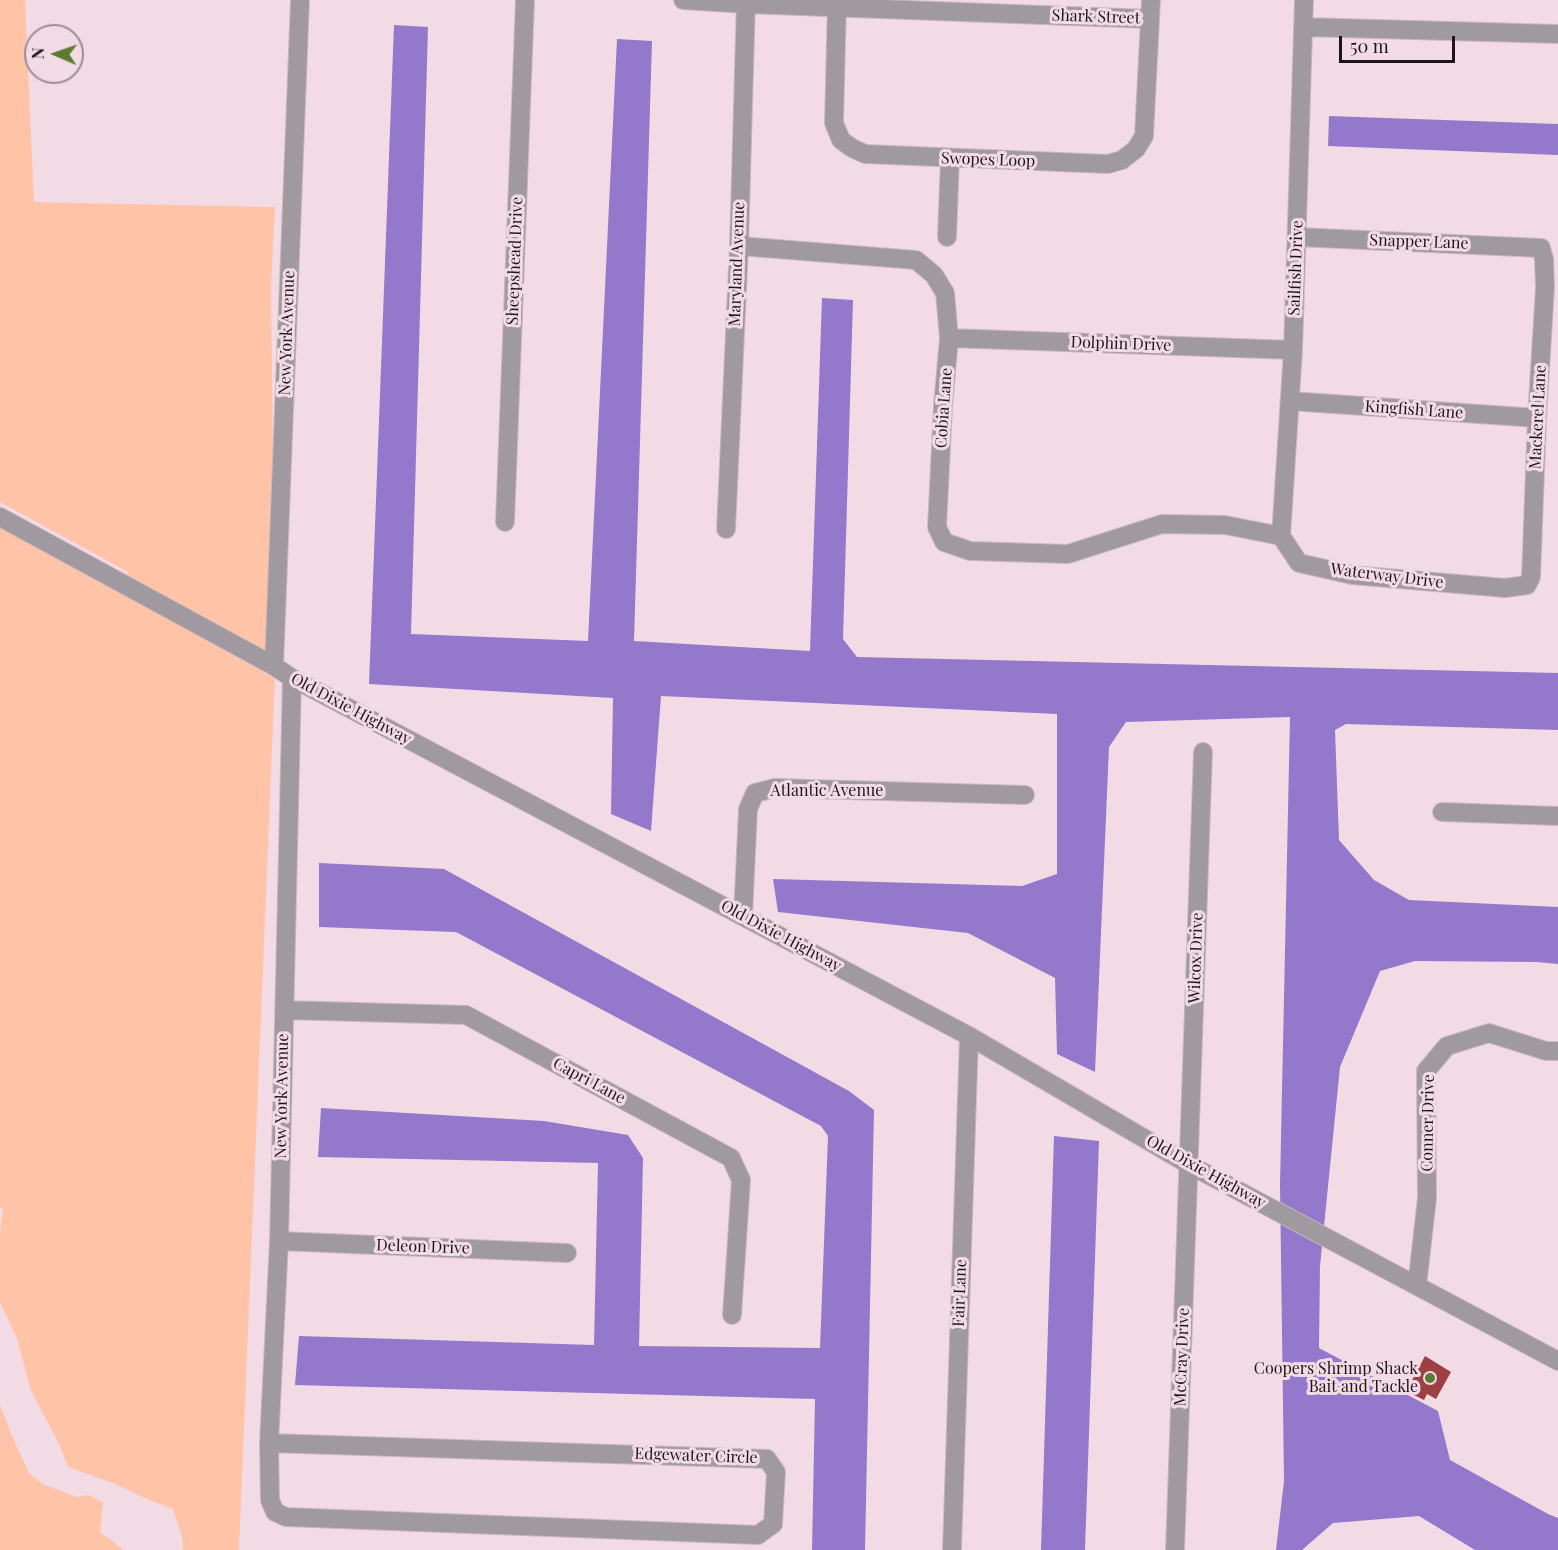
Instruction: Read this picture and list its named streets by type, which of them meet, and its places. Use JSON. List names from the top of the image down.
{
  "streets": {
    "street": [
      "Shark Street",
      "Swopes Loop",
      "Snapper Lane",
      "Sheepshead Drive",
      "Maryland Avenue",
      "Sailfish Drive",
      "New York Avenue",
      "Dolphin Drive",
      "Cobia Lane",
      "Kingfish Lane",
      "Mackerel Lane",
      "Waterway Drive",
      "Old Dixie Highway",
      "Atlantic Avenue",
      "Wilcox Drive",
      "Capri Lane",
      "Conner Drive",
      "Deleon Drive",
      "Fair Lane",
      "McCray Drive",
      "Edgewater Circle"
    ]
  },
  "crossings": [
    ["Shark Street", "Swopes Loop"],
    ["Shark Street", "Maryland Avenue"],
    ["Snapper Lane", "Sailfish Drive"],
    ["Snapper Lane", "Mackerel Lane"],
    ["Maryland Avenue", "Cobia Lane"],
    ["Sailfish Drive", "Dolphin Drive"],
    ["Sailfish Drive", "Cobia Lane"],
    ["Sailfish Drive", "Kingfish Lane"],
    ["Sailfish Drive", "Waterway Drive"],
    ["New York Avenue", "Old Dixie Highway"],
    ["New York Avenue", "Capri Lane"],
    ["New York Avenue", "Deleon Drive"],
    ["New York Avenue", "Edgewater Circle"],
    ["Dolphin Drive", "Cobia Lane"],
    ["Cobia Lane", "Waterway Drive"],
    ["Kingfish Lane", "Mackerel Lane"],
    ["Mackerel Lane", "Waterway Drive"],
    ["Old Dixie Highway", "Atlantic Avenue"],
    ["Old Dixie Highway", "Wilcox Drive"],
    ["Old Dixie Highway", "Conner Drive"],
    ["Old Dixie Highway", "Fair Lane"],
    ["Old Dixie Highway", "McCray Drive"],
    ["Wilcox Drive", "McCray Drive"]
  ],
  "places": ["Coopers Shrimp Shack Bait and Tackle"],
  "scale_bar": "50 m",
  "north": "left"
}
